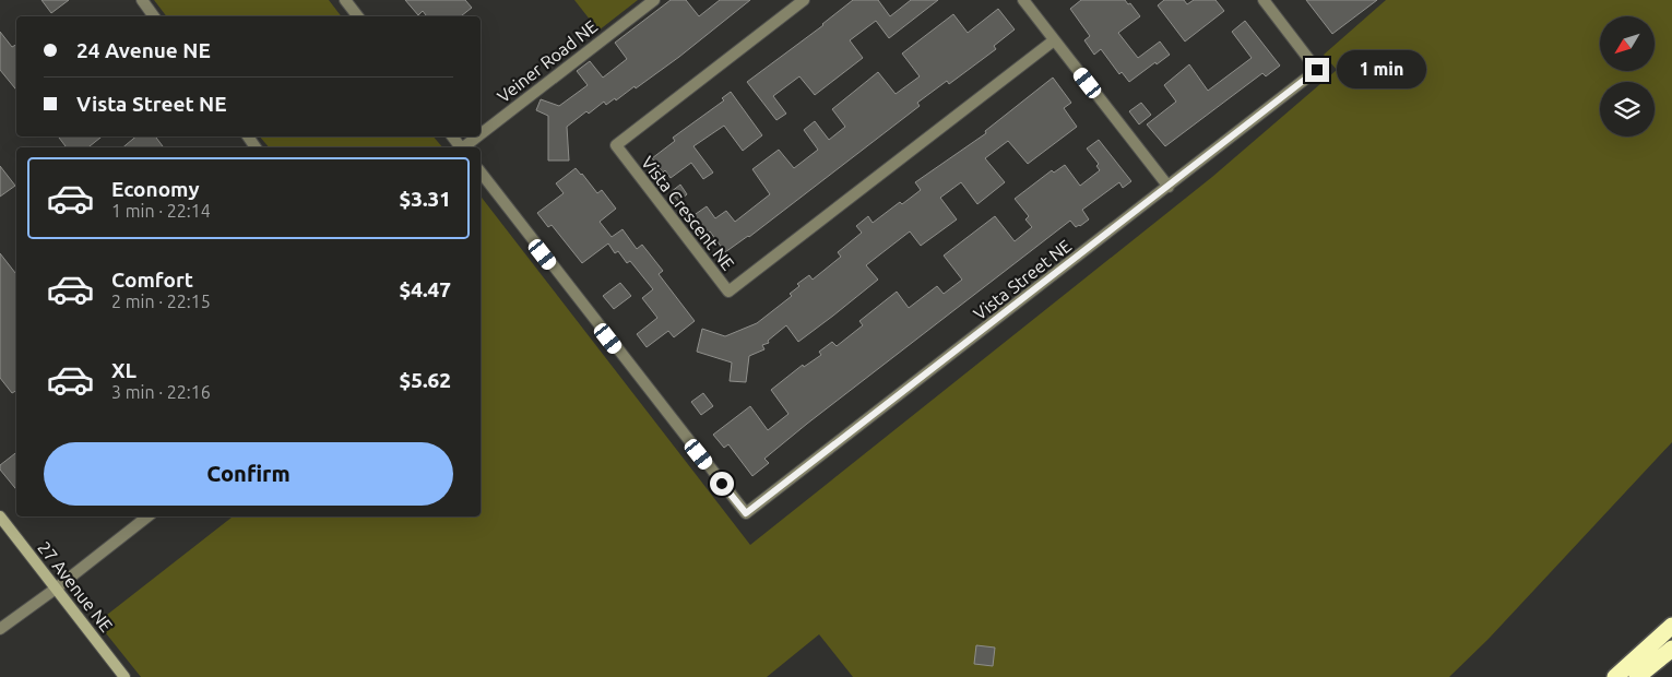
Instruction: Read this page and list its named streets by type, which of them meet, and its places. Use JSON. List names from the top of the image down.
{
  "streets": {
    "street": [
      "Veiner Road NE",
      "Vista Crescent NE",
      "Vista Street NE",
      "27 Avenue NE"
    ]
  },
  "north": "bottom left",
  "page": {
    "banner": ["24 Avenue NE", "Vista Street NE"],
    "bubble": "1 min",
    "list": [
      {
        "name": "Economy",
        "note": "1 min · 22:14",
        "value": "$3.31"
      },
      {
        "name": "Comfort",
        "note": "2 min · 22:15",
        "value": "$4.47"
      },
      {
        "name": "XL",
        "note": "3 min · 22:16",
        "value": "$5.62"
      }
    ],
    "buttons": "Confirm"
  }
}
